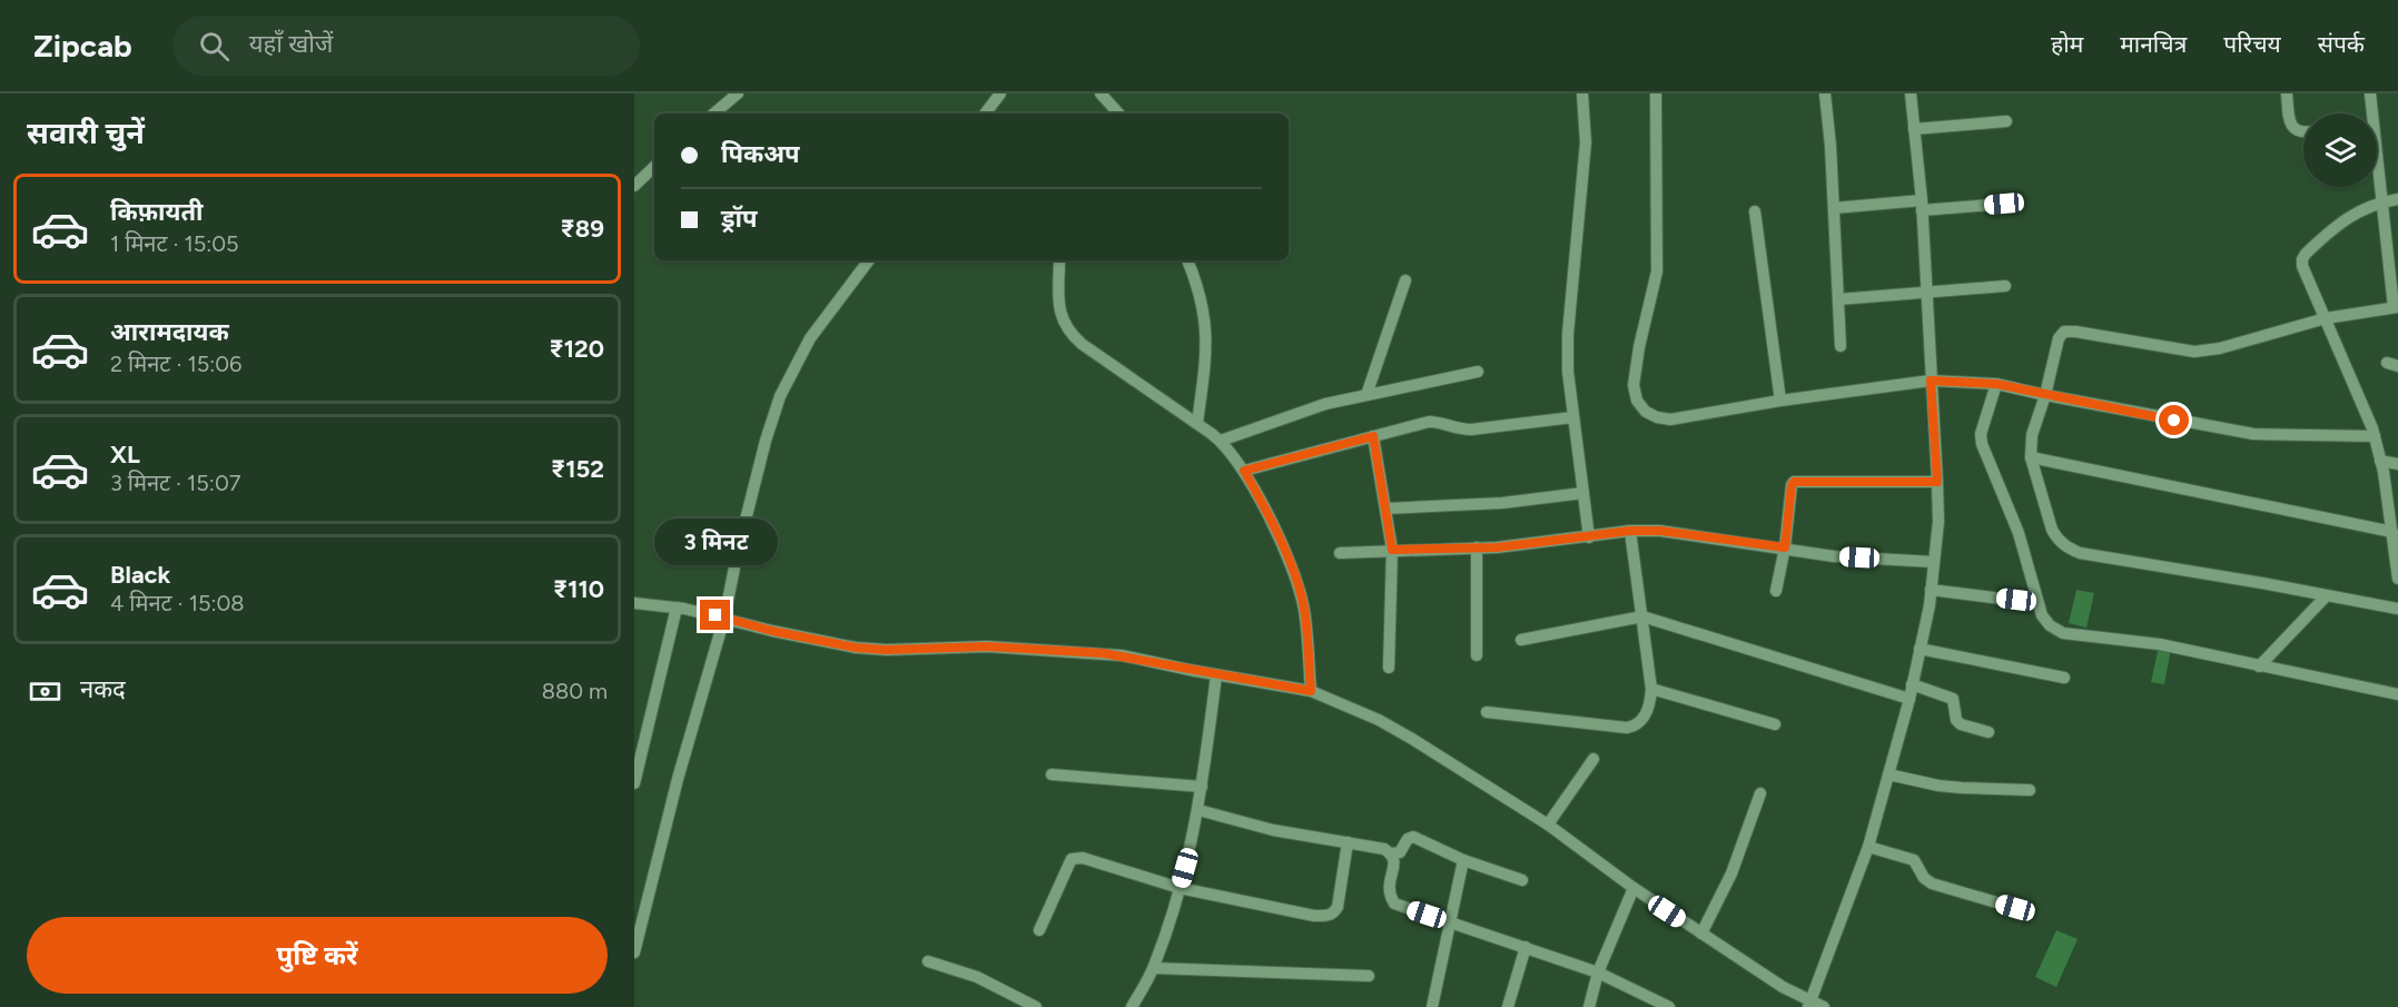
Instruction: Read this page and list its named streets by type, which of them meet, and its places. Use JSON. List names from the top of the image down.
{
  "page": {
    "header": "Zipcab",
    "search": "यहाँ खोजें",
    "nav": [
      "होम",
      "मानचित्र",
      "परिचय",
      "संपर्क"
    ],
    "heading": "सवारी चुनें",
    "banner": ["पिकअप", "ड्रॉप"],
    "list": [
      {
        "name": "किफ़ायती",
        "note": "1 मिनट · 15:05",
        "value": "₹89"
      },
      {
        "name": "आरामदायक",
        "note": "2 मिनट · 15:06",
        "value": "₹120"
      },
      {
        "name": "XL",
        "note": "3 मिनट · 15:07",
        "value": "₹152"
      },
      {
        "name": "Black",
        "note": "4 मिनट · 15:08",
        "value": "₹110"
      }
    ],
    "bubble": "3 मिनट",
    "pay": ["नकद", "880 m"],
    "buttons": "पुष्टि करें"
  }
}
